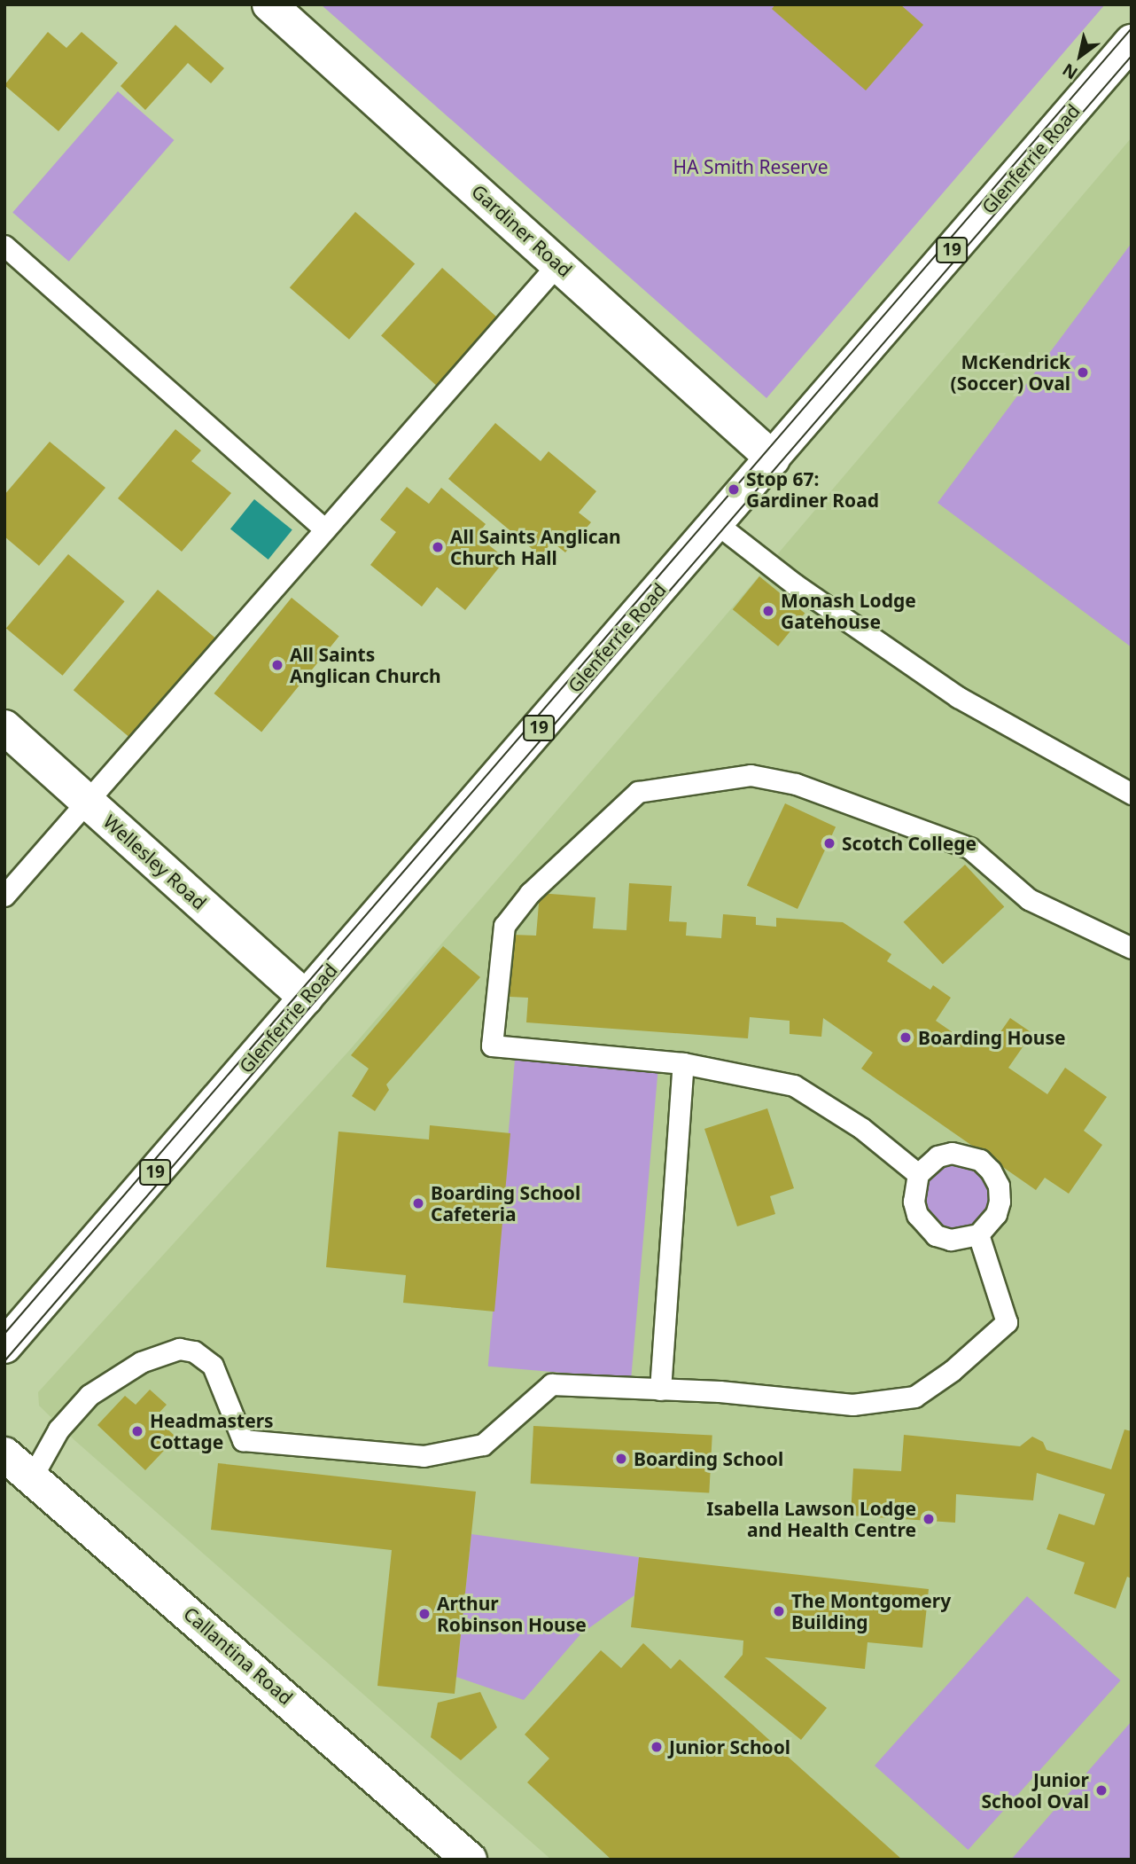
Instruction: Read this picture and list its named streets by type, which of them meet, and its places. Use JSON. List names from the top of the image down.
{
  "streets": {
    "street": [
      "Glenferrie Road",
      "Gardiner Road",
      "19",
      "Wellesley Road",
      "Callantina Road"
    ]
  },
  "crossings": [
    ["Glenferrie Road", "Gardiner Road"],
    ["Glenferrie Road", "Wellesley Road"]
  ],
  "parks": ["HA Smith Reserve"],
  "places": [
    "McKendrick (Soccer) Oval",
    "Stop 67: Gardiner Road",
    "All Saints Anglican Church Hall",
    "Monash Lodge Gatehouse",
    "All Saints Anglican Church",
    "Scotch College",
    "Boarding House",
    "Boarding School Cafeteria",
    "Headmasters Cottage",
    "Boarding School",
    "Isabella Lawson Lodge and Health Centre",
    "The Montgomery Building",
    "Arthur Robinson House",
    "Junior School",
    "Junior School Oval"
  ],
  "north": "bottom left"
}
